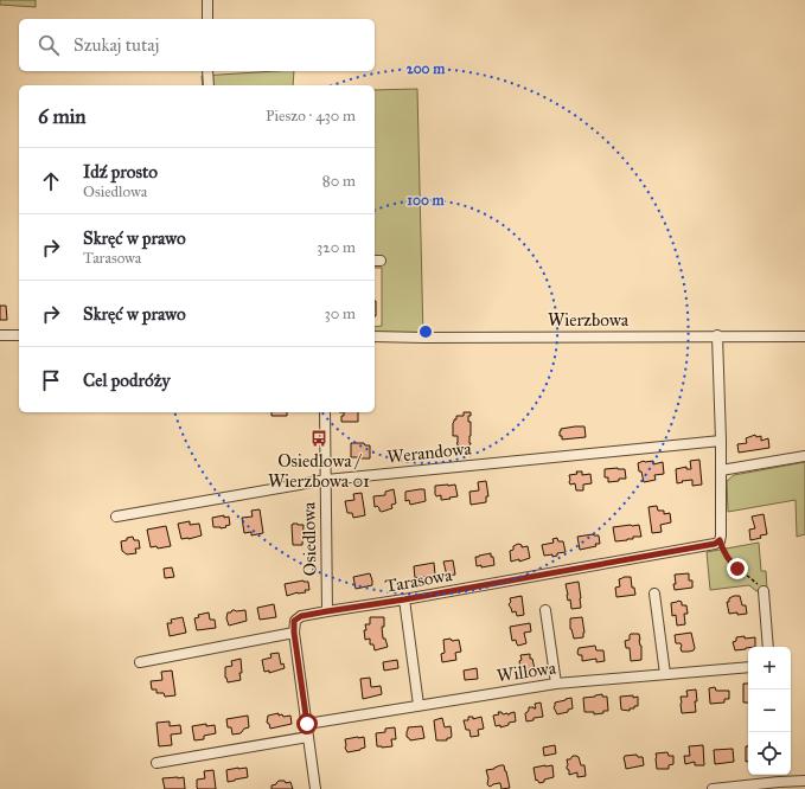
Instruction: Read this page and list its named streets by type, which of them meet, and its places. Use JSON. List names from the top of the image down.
{
  "streets": {
    "street": [
      "Wierzbowa",
      "Werandowa",
      "Osiedlowa",
      "Tarasowa",
      "Willowa"
    ]
  },
  "crossings": [
    ["Werandowa", "Osiedlowa"],
    ["Osiedlowa", "Tarasowa"]
  ],
  "places": {
    "bus stop": ["Osiedlowa / Wierzbowa 01"]
  },
  "page": {
    "search": "Szukaj tutaj",
    "heading": ["6 min", "Pieszo · 430 m"],
    "list": [
      ["Idź prosto", "Osiedlowa", "80 m"],
      ["Skręć w prawo", "Tarasowa", "320 m"],
      ["Skręć w prawo", "30 m"],
      "Cel podróży"
    ],
    "map_buttons": ["+", "−"]
  },
  "rings": ["200 m", "100 m"]
}
